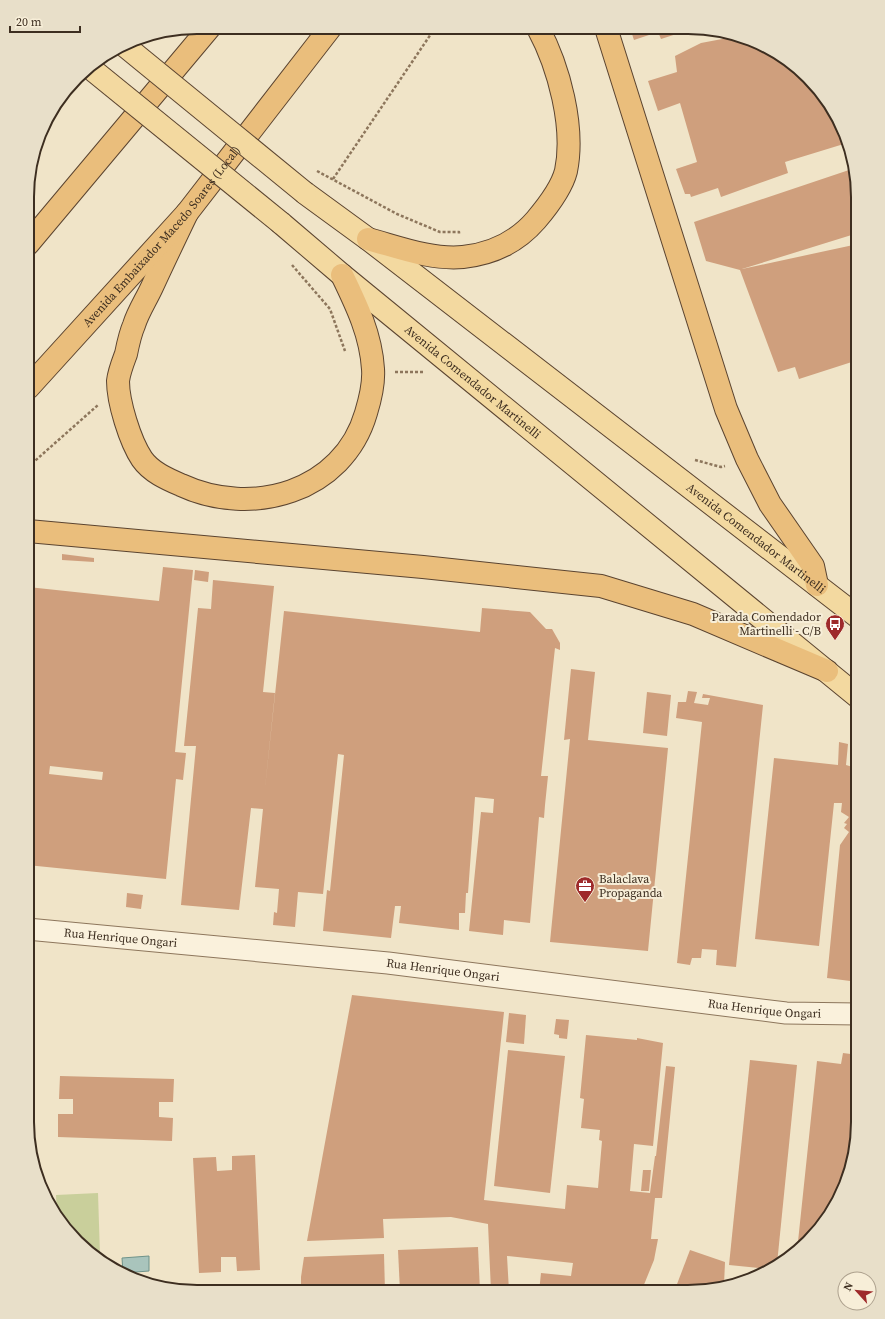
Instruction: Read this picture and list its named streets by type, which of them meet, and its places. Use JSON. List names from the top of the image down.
{
  "streets": {
    "highway": ["Avenida Embaixador Macedo Soares (Local)"],
    "main road": ["Avenida Comendador Martinelli"],
    "street": ["Rua Henrique Ongari"]
  },
  "places": {
    "bus stop": ["Parada Comendador Martinelli - C/B"],
    "office": ["Balaclava Propaganda"]
  },
  "scale_bar": "20 m",
  "north": "top left"
}
